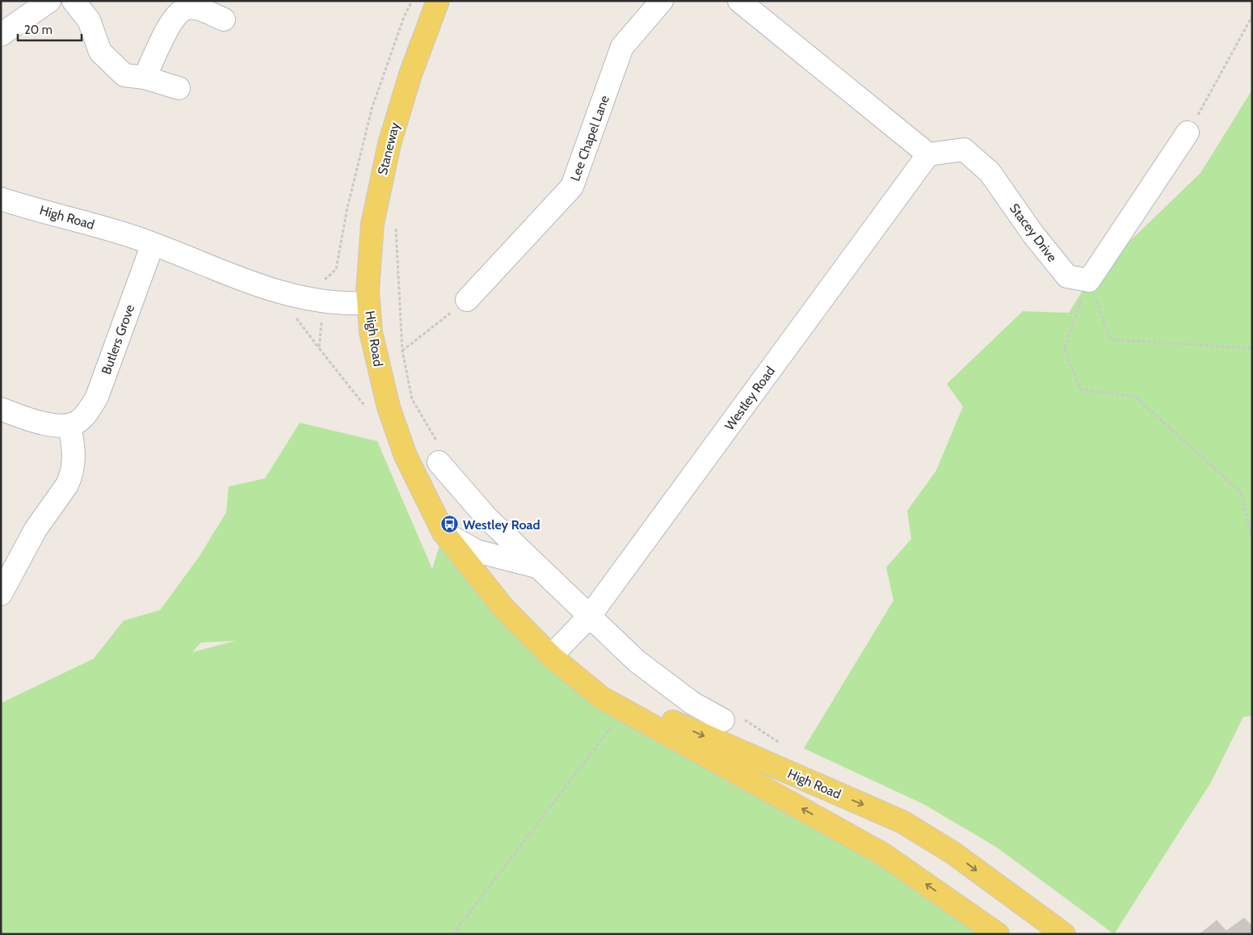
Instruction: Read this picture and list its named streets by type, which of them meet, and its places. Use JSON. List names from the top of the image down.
{
  "streets": {
    "main road": ["Staneway", "High Road"],
    "street": [
      "Lee Chapel Lane",
      "Stacey Drive",
      "Butlers Grove",
      "Westley Road"
    ]
  },
  "crossings": [
    ["Staneway", "High Road"],
    ["High Road", "Butlers Grove"],
    ["High Road", "Westley Road"],
    ["Stacey Drive", "Westley Road"]
  ],
  "places": {
    "bus stop": ["Westley Road"]
  },
  "scale_bar": "20 m"
}
